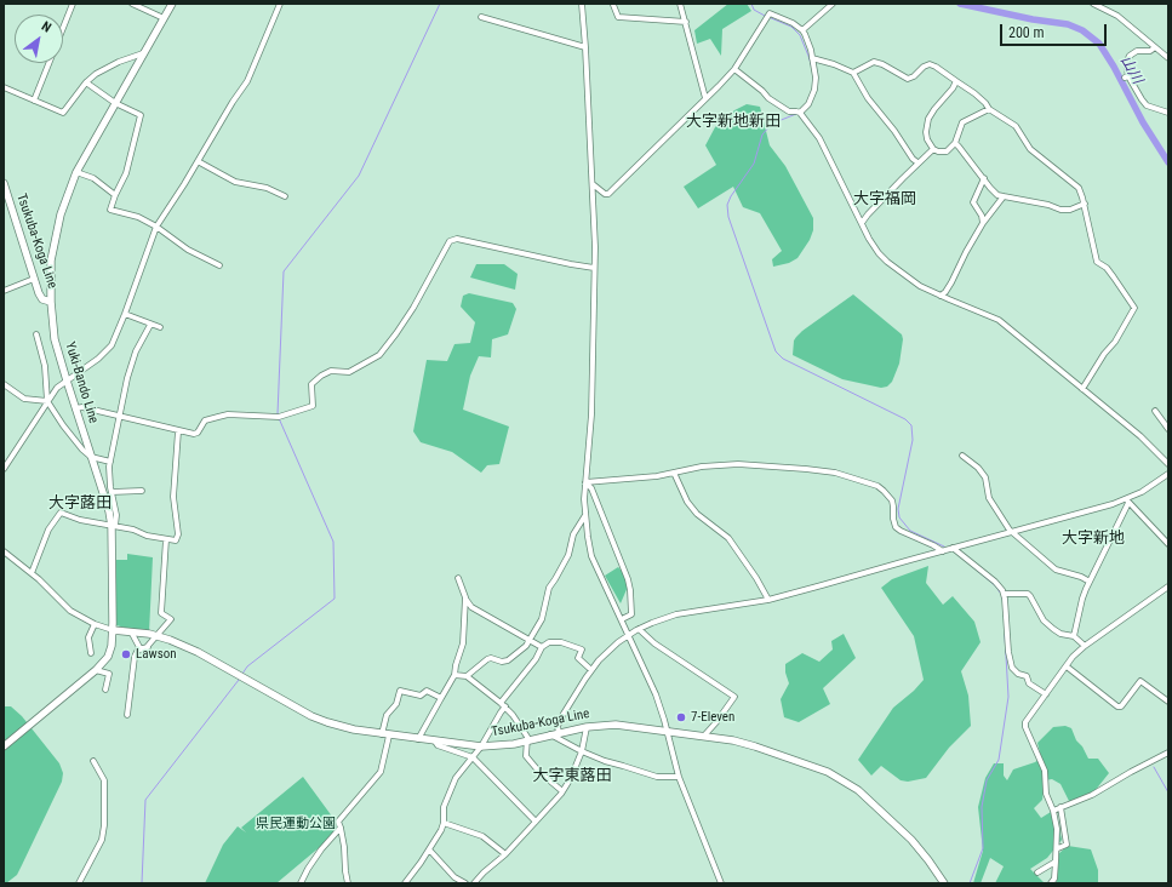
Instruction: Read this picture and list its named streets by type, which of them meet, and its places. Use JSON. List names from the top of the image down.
{
  "streets": {
    "main road": ["Tsukuba-Koga Line", "Yuki-Bando Line"]
  },
  "crossings": [
    ["Tsukuba-Koga Line", "Yuki-Bando Line"]
  ],
  "districts": [
    "大字新地新田",
    "大字福岡",
    "大字蕗田",
    "大字新地",
    "大字東蕗田"
  ],
  "water": ["山川"],
  "parks": ["県民運動公園"],
  "places": ["Lawson", "7-Eleven"],
  "scale_bar": "200 m",
  "north": "top right"
}
